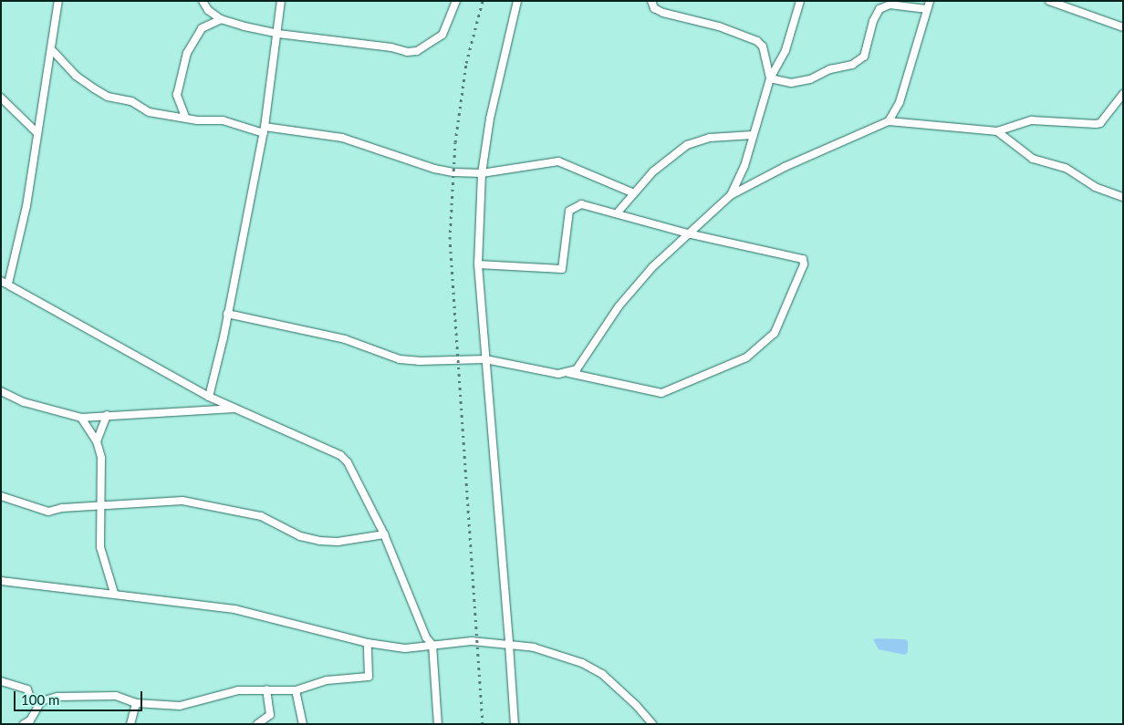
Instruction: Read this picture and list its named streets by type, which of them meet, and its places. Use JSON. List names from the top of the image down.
{
  "scale_bar": "100 m"
}
